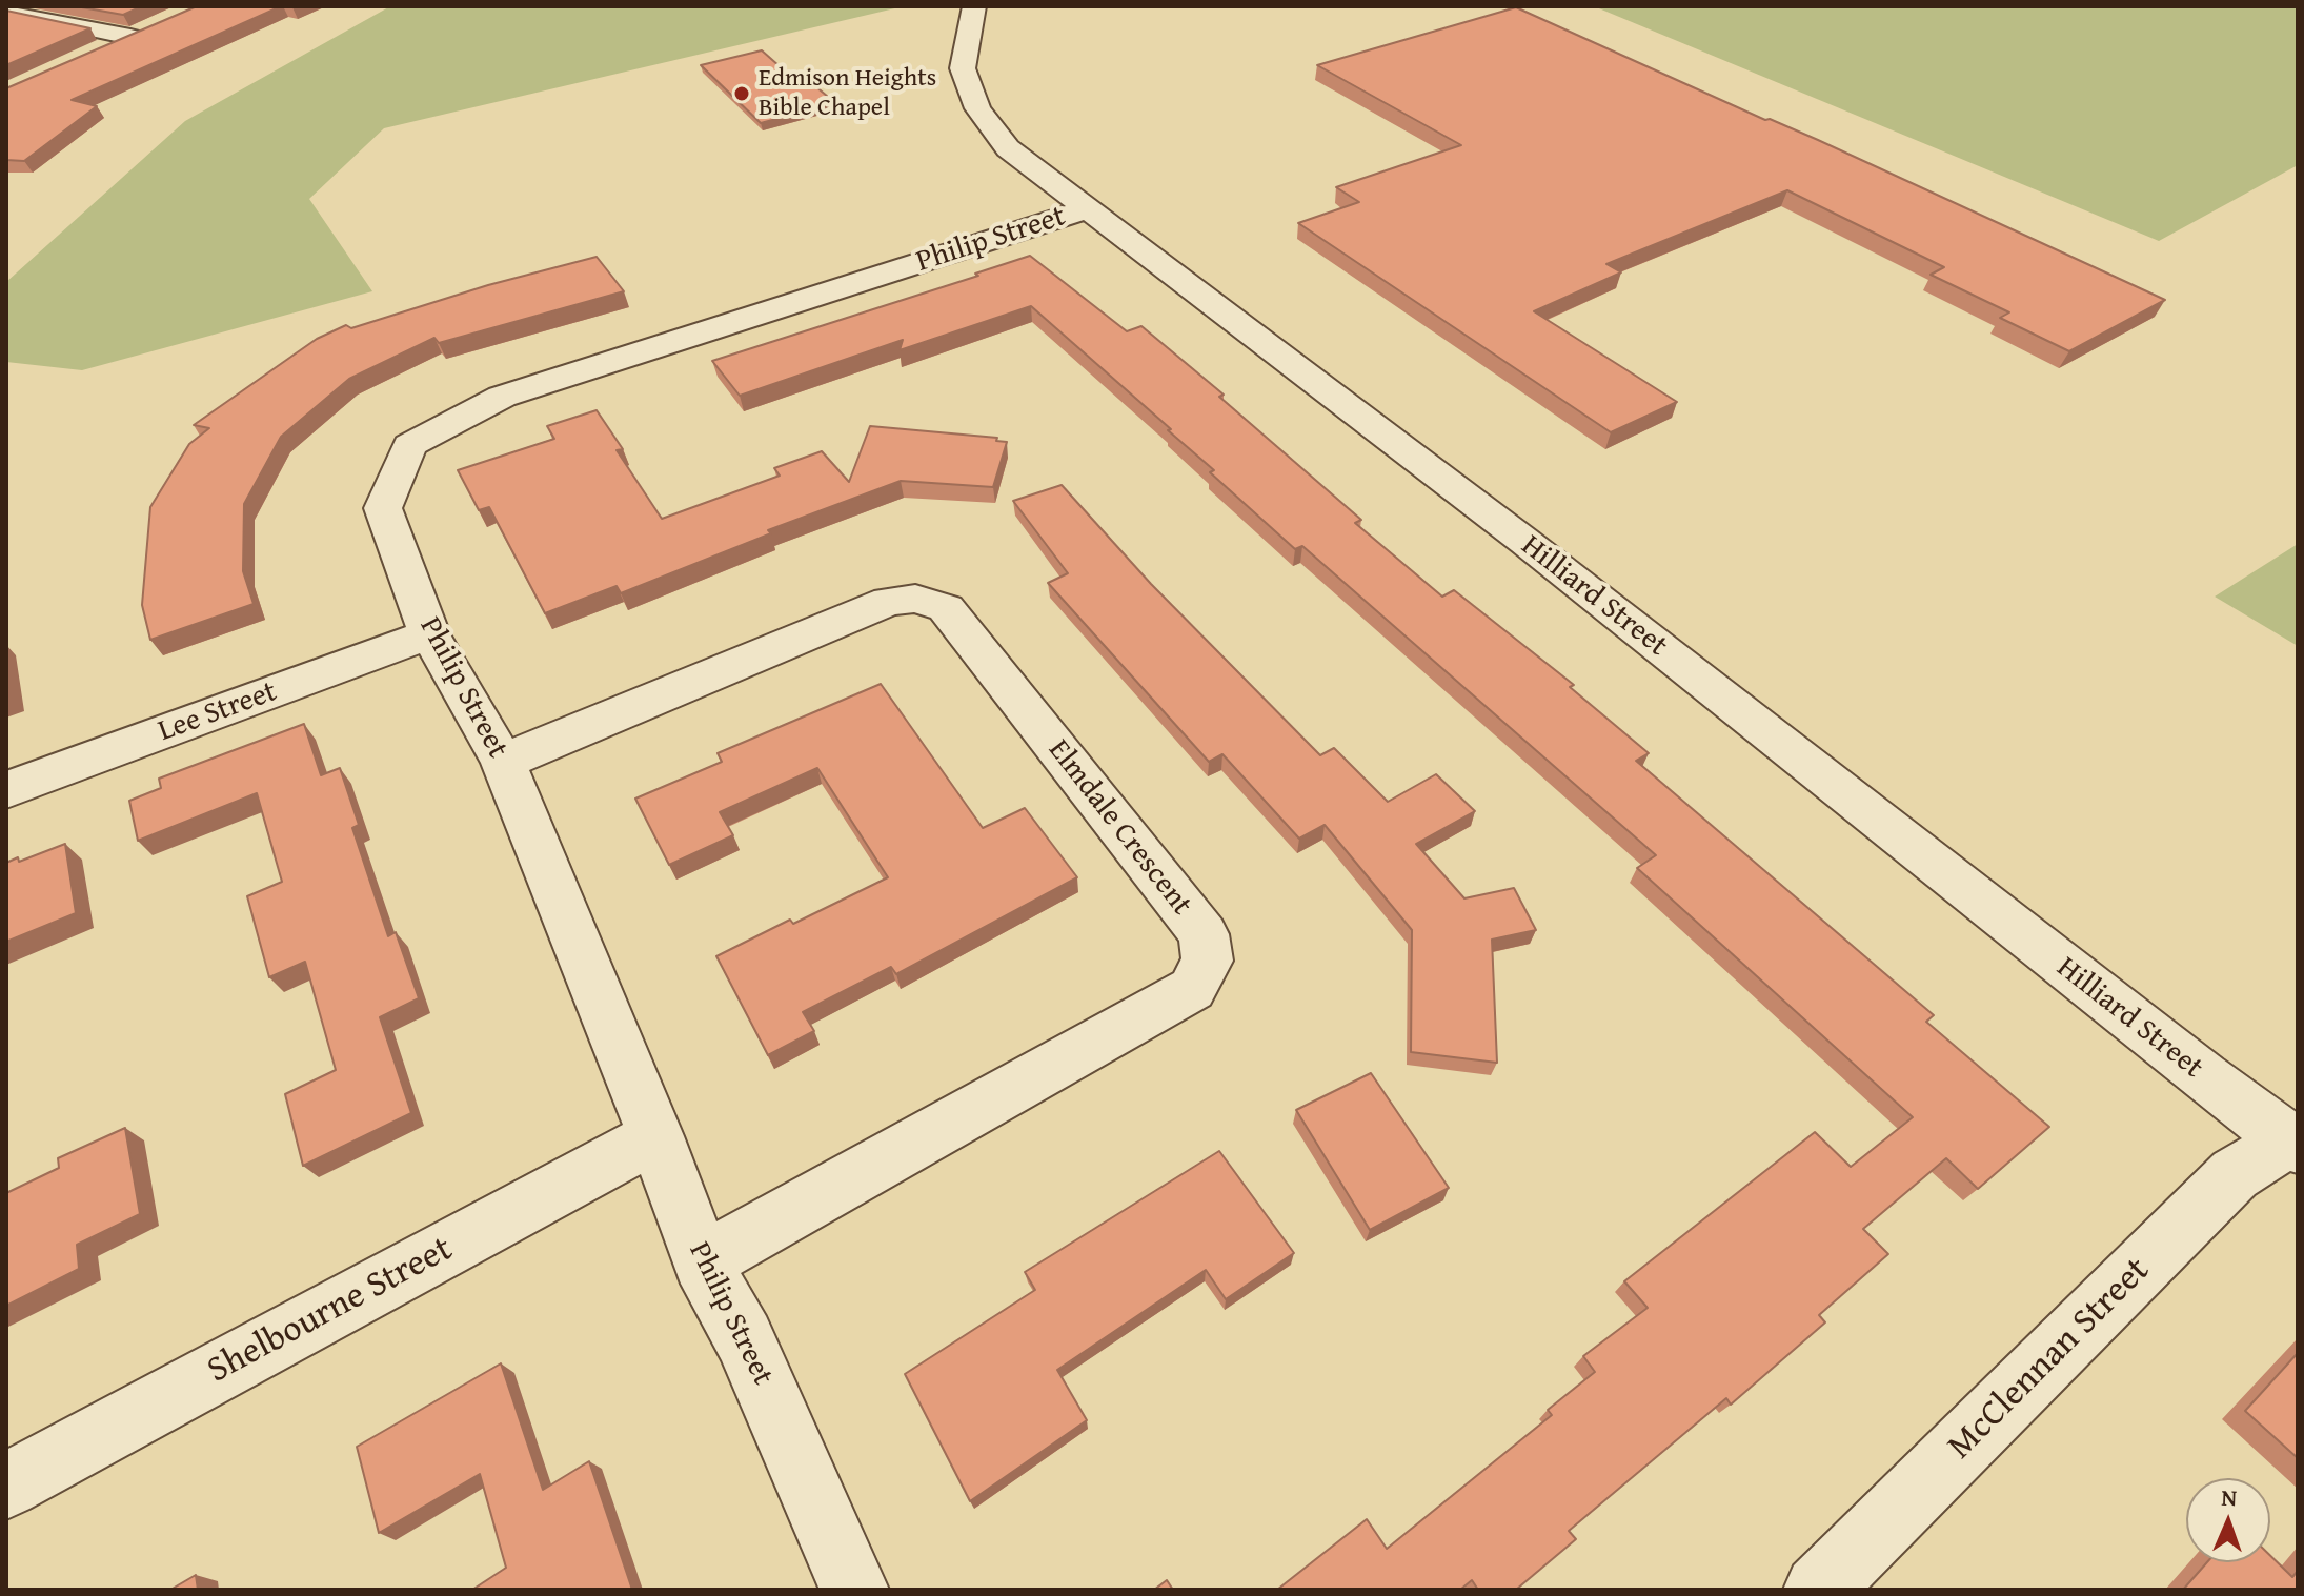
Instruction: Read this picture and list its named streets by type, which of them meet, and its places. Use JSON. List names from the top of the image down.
{
  "streets": {
    "street": [
      "Philip Street",
      "Hilliard Street",
      "Lee Street",
      "Elmdale Crescent",
      "Shelbourne Street",
      "McClennan Street"
    ]
  },
  "crossings": [
    ["Philip Street", "Hilliard Street"],
    ["Philip Street", "Lee Street"],
    ["Philip Street", "Elmdale Crescent"],
    ["Philip Street", "Shelbourne Street"],
    ["Hilliard Street", "McClennan Street"]
  ],
  "places": ["Edmison Heights Bible Chapel"],
  "north": "top"
}
